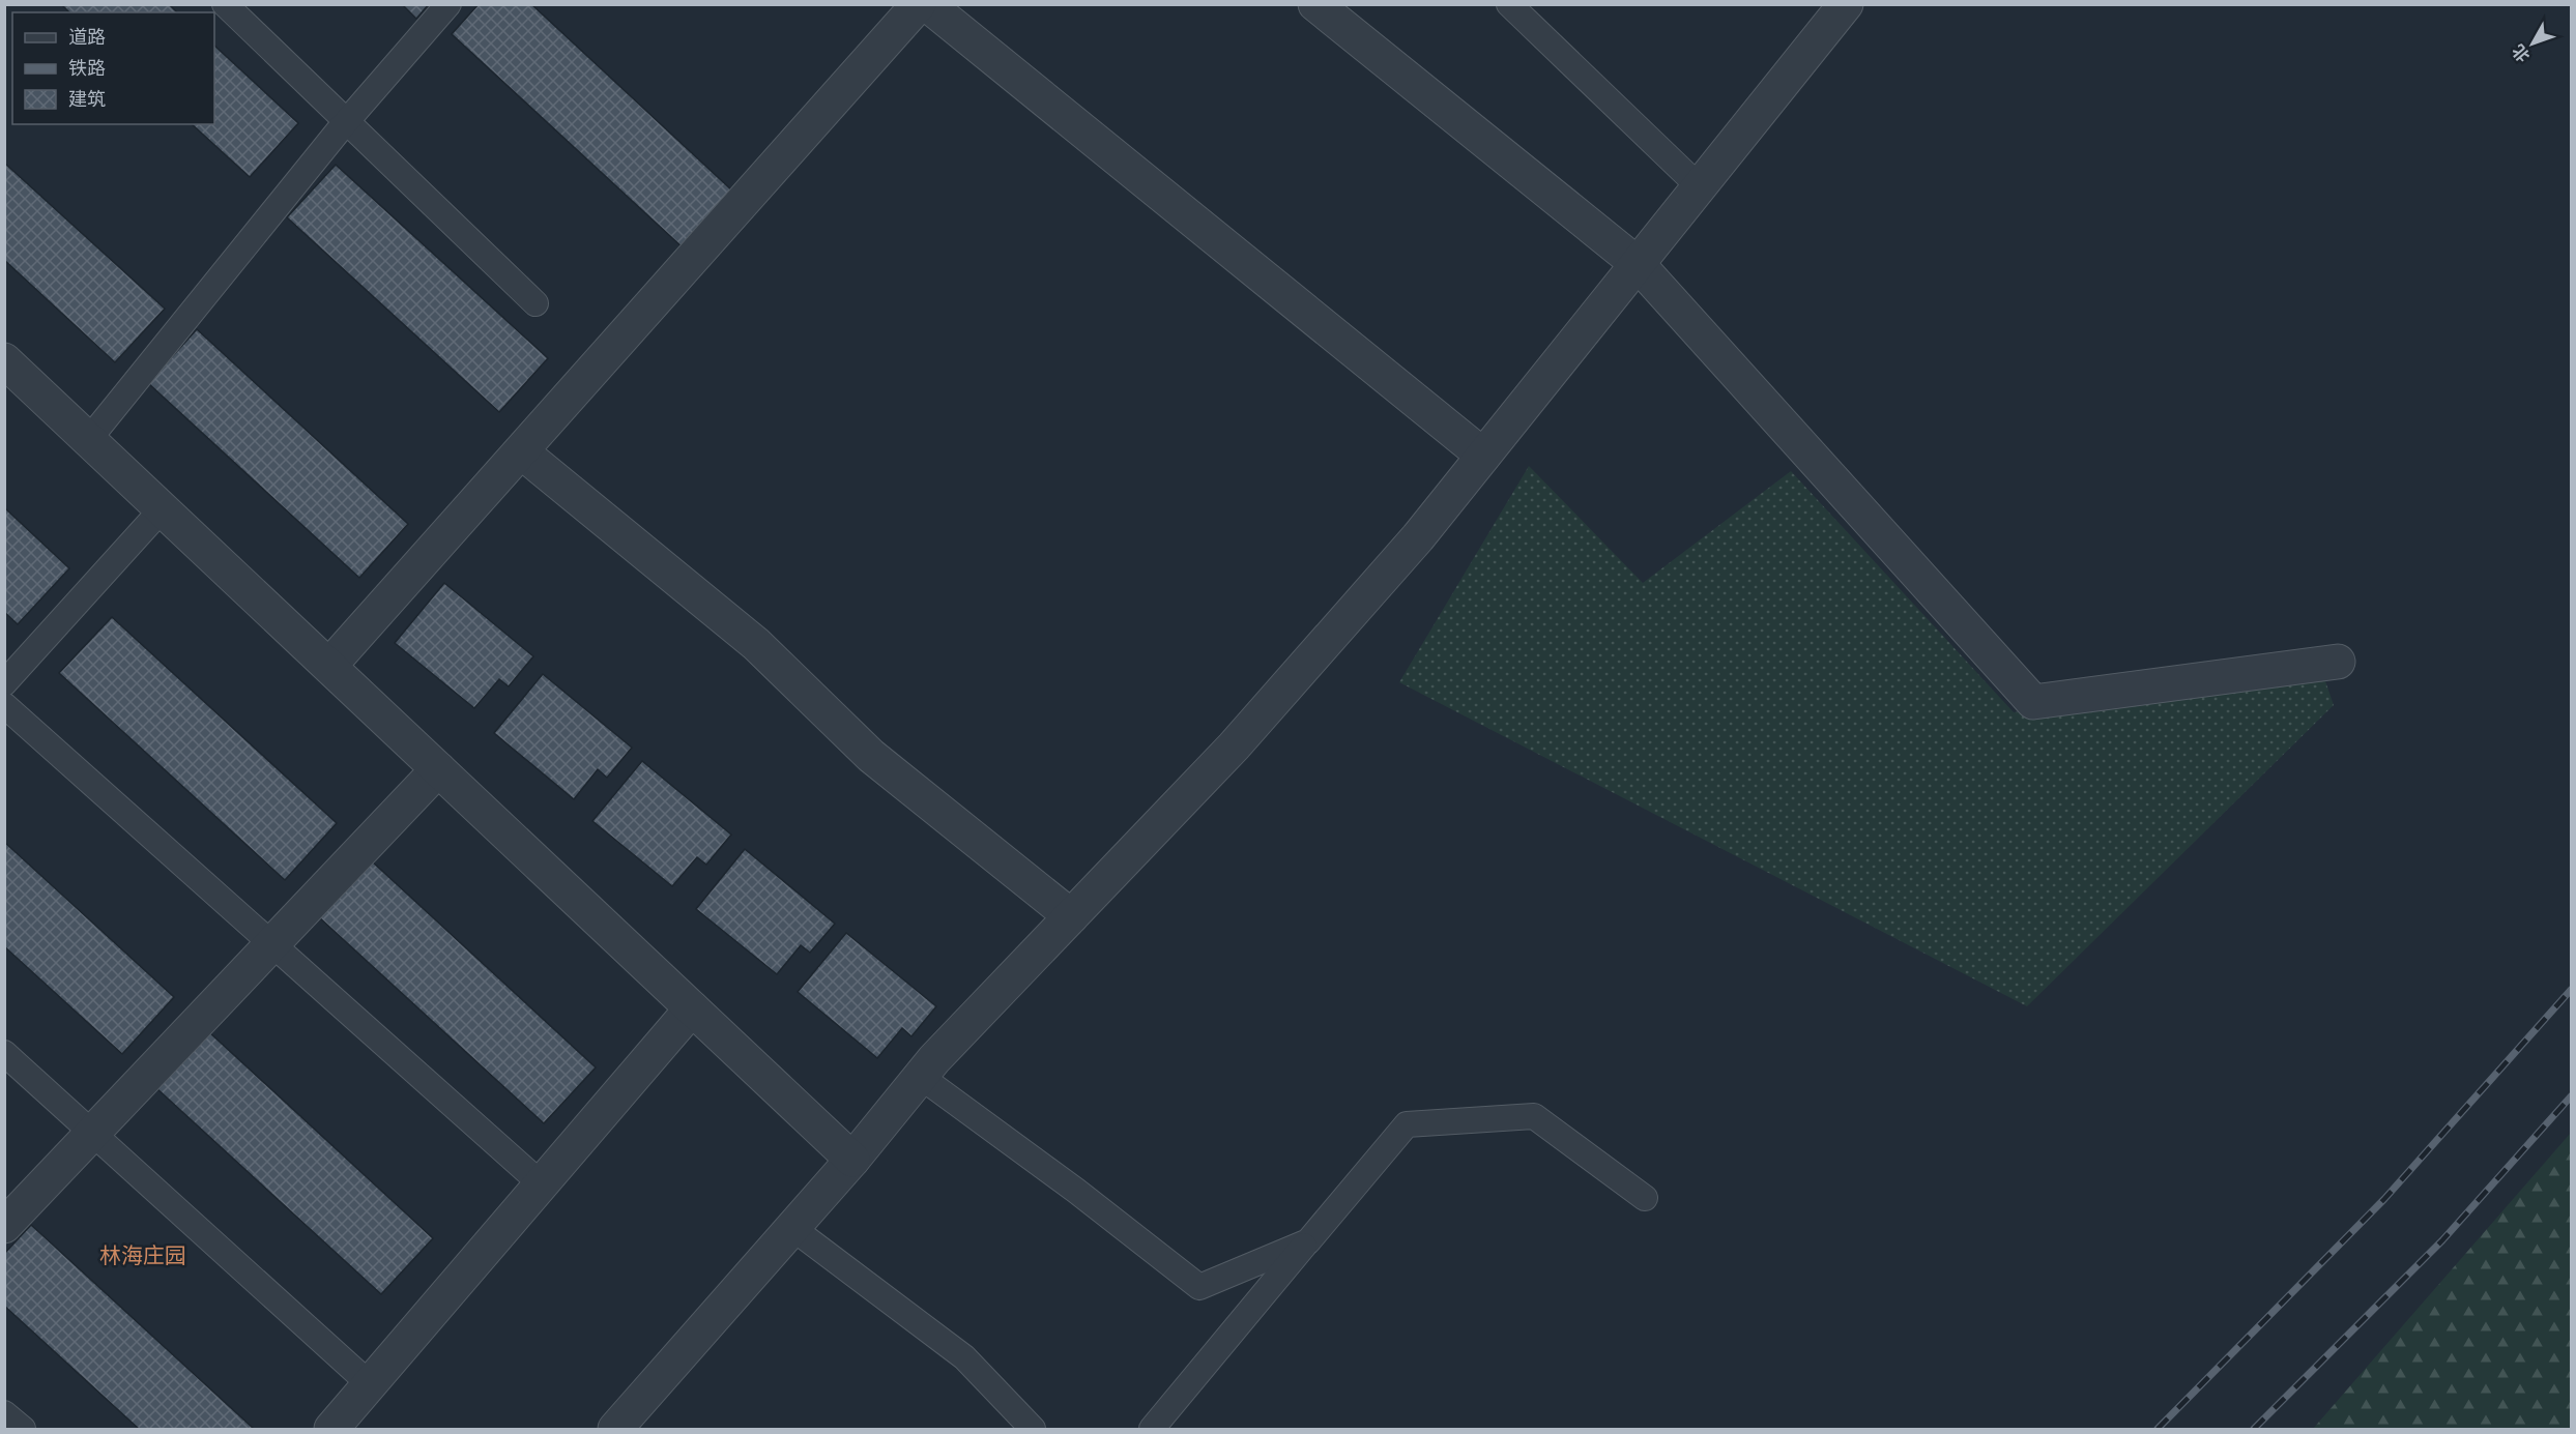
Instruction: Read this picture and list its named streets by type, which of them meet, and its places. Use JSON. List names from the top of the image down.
{
  "districts": ["林海庄园"],
  "legend": ["道路", "铁路", "建筑"],
  "north": "bottom left"
}
